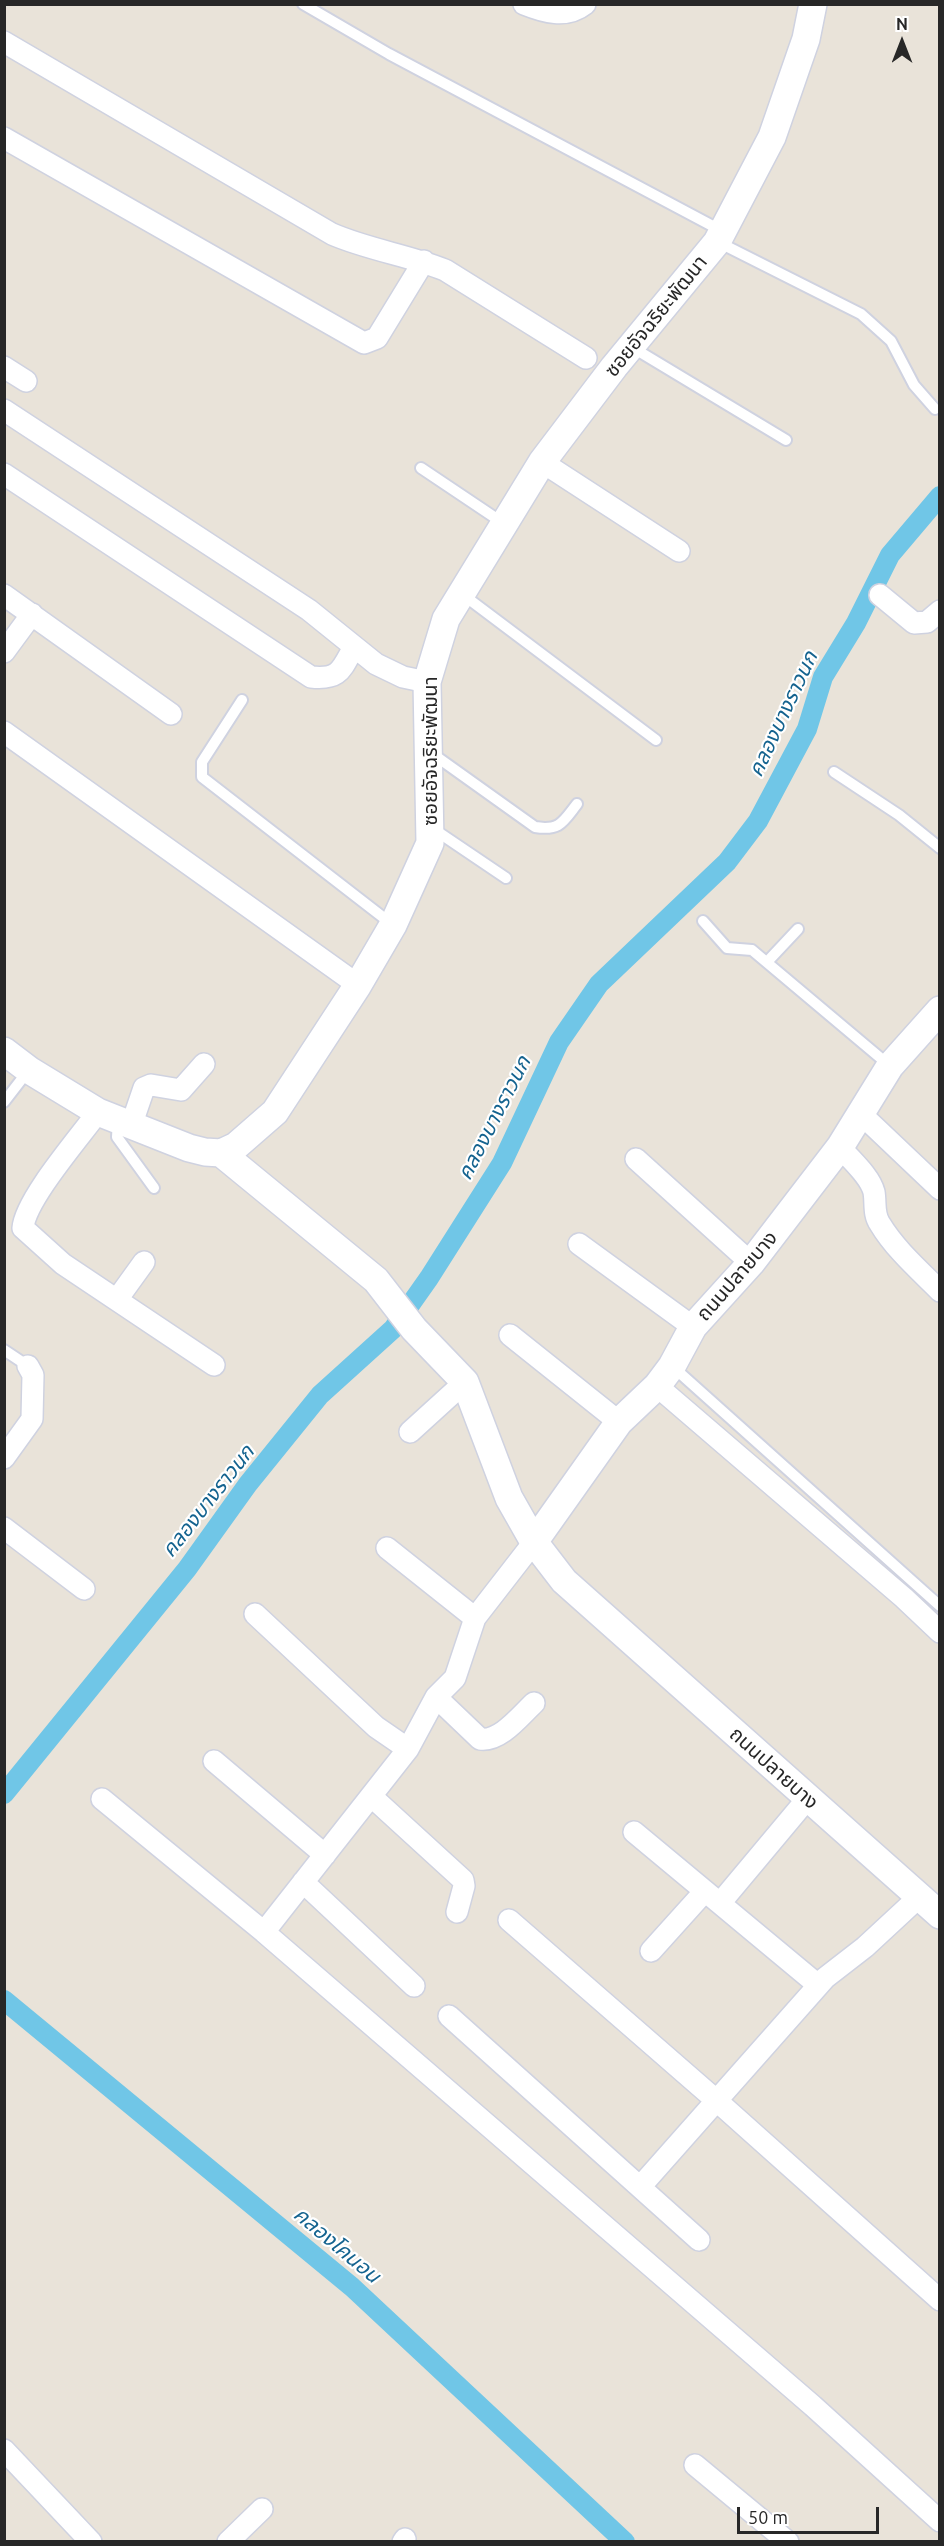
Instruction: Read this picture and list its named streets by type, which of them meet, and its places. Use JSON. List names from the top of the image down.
{
  "streets": {
    "street": ["ซอยอัจฉริยะพัฒนา", "ถนนปลายบาง"]
  },
  "crossings": [
    ["ซอยอัจฉริยะพัฒนา", "ถนนปลายบาง"]
  ],
  "water": ["คลองบางราวนก", "คลองโคนอน"],
  "scale_bar": "50 m",
  "north": "top"
}
